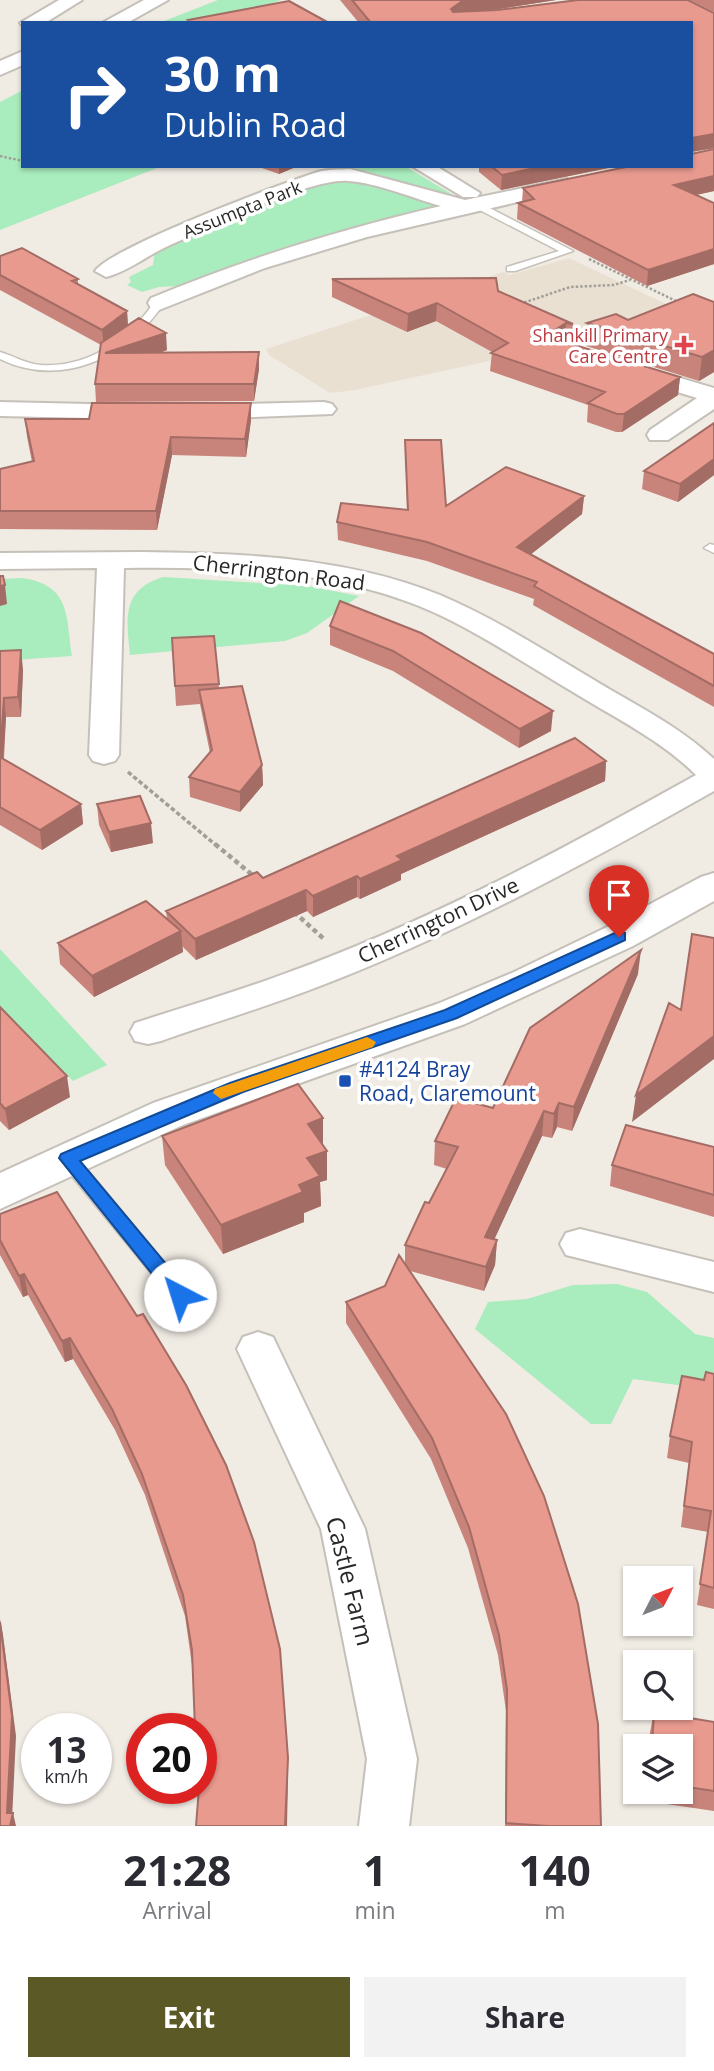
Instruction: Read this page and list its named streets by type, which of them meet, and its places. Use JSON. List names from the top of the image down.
{
  "streets": {
    "street": [
      "Assumpta Park",
      "Cherrington Road",
      "Cherrington Drive",
      "Castle Farm"
    ]
  },
  "crossings": [
    ["Cherrington Road", "Cherrington Drive"]
  ],
  "places": {
    "health": ["Shankill Primary Care Centre"],
    "transit": ["#4124 Bray Road, Claremount"]
  },
  "north": "top right",
  "page": {
    "turn": ["30 m", "Dublin Road"],
    "speed": "13 km/h",
    "limit": "20",
    "eta": [
      "21:28",
      "Arrival",
      "1",
      "min",
      "140",
      "m"
    ],
    "buttons": ["Exit", "Share"]
  }
}
